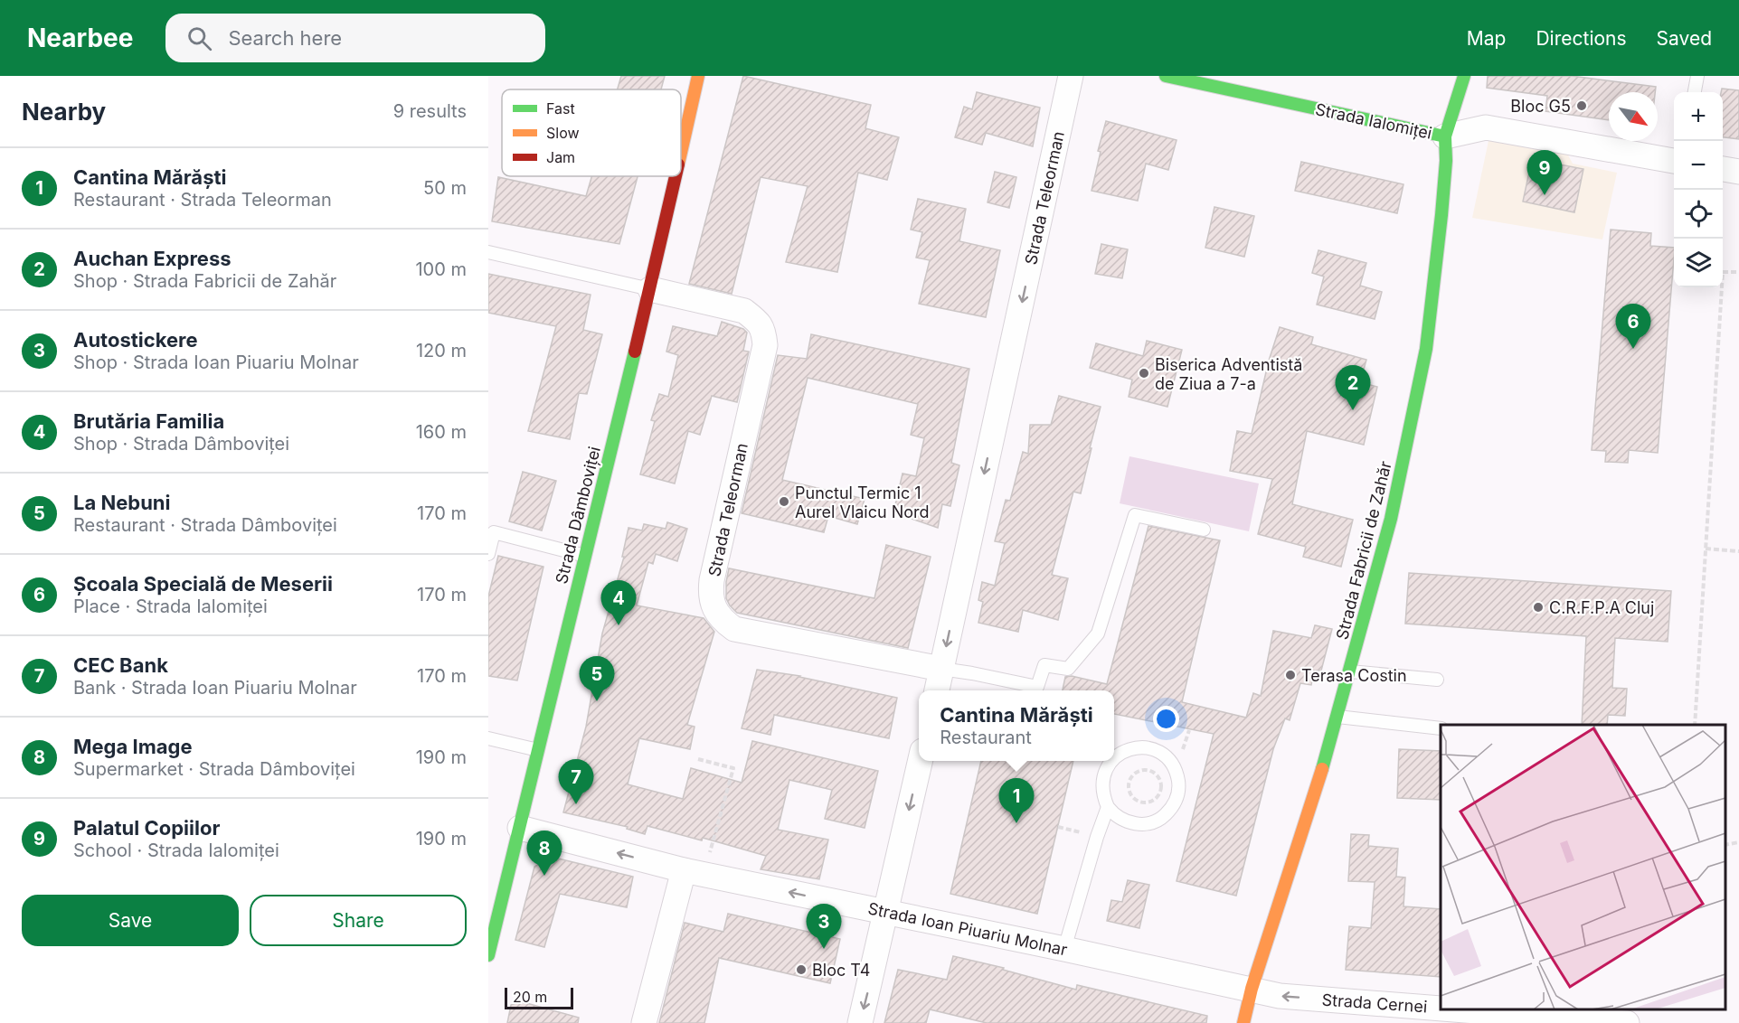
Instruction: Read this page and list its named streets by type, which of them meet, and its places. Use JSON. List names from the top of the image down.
{
  "streets": {
    "street": [
      "Strada Ialomiței",
      "Strada Teleorman",
      "Strada Dâmboviței",
      "Strada Fabricii de Zahăr",
      "Strada Ioan Piuariu Molnar",
      "Strada Cernei"
    ]
  },
  "crossings": [
    ["Strada Ialomiței", "Strada Fabricii de Zahăr"],
    ["Strada Teleorman", "Strada Dâmboviței"],
    ["Strada Dâmboviței", "Strada Ioan Piuariu Molnar"],
    ["Strada Fabricii de Zahăr", "Strada Ioan Piuariu Molnar"],
    ["Strada Fabricii de Zahăr", "Strada Cernei"],
    ["Strada Ioan Piuariu Molnar", "Strada Cernei"]
  ],
  "one_way": ["Strada Teleorman", "Strada Ioan Piuariu Molnar", "Strada Cernei"],
  "places": [
    "Bloc G5",
    "Biserica Adventistă de Ziua a 7-a",
    "Punctul Termic 1 Aurel Vlaicu Nord",
    "C.R.F.P.A Cluj",
    "Terasa Costin",
    "Bloc T4"
  ],
  "legend": ["Fast", "Slow", "Jam"],
  "scale_bar": "20 m",
  "north": "bottom right",
  "page": {
    "header": "Nearbee",
    "search": "Search here",
    "nav": ["Map", "Directions", "Saved"],
    "heading": ["Nearby", "9 results"],
    "map_buttons": ["+", "−"],
    "list": [
      {
        "mark": "1",
        "name": "Cantina Mărăști",
        "note": "Restaurant · Strada Teleorman",
        "value": "50 m"
      },
      {
        "mark": "2",
        "name": "Auchan Express",
        "note": "Shop · Strada Fabricii de Zahăr",
        "value": "100 m"
      },
      {
        "mark": "3",
        "name": "Autostickere",
        "note": "Shop · Strada Ioan Piuariu Molnar",
        "value": "120 m"
      },
      {
        "mark": "4",
        "name": "Brutăria Familia",
        "note": "Shop · Strada Dâmboviței",
        "value": "160 m"
      },
      {
        "mark": "5",
        "name": "La Nebuni",
        "note": "Restaurant · Strada Dâmboviței",
        "value": "170 m"
      },
      {
        "mark": "6",
        "name": "Școala Specială de Meserii",
        "note": "Place · Strada Ialomiței",
        "value": "170 m"
      },
      {
        "mark": "7",
        "name": "CEC Bank",
        "note": "Bank · Strada Ioan Piuariu Molnar",
        "value": "170 m"
      },
      {
        "mark": "8",
        "name": "Mega Image",
        "note": "Supermarket · Strada Dâmboviței",
        "value": "190 m"
      },
      {
        "mark": "9",
        "name": "Palatul Copiilor",
        "note": "School · Strada Ialomiței",
        "value": "190 m"
      }
    ],
    "pins": [
      "9",
      "6",
      "2",
      "4",
      "5",
      "7",
      "1",
      "8",
      "3"
    ],
    "popup": ["Cantina Mărăști", "Restaurant"],
    "buttons": ["Save", "Share"],
    "scale": "20 m"
  }
}
